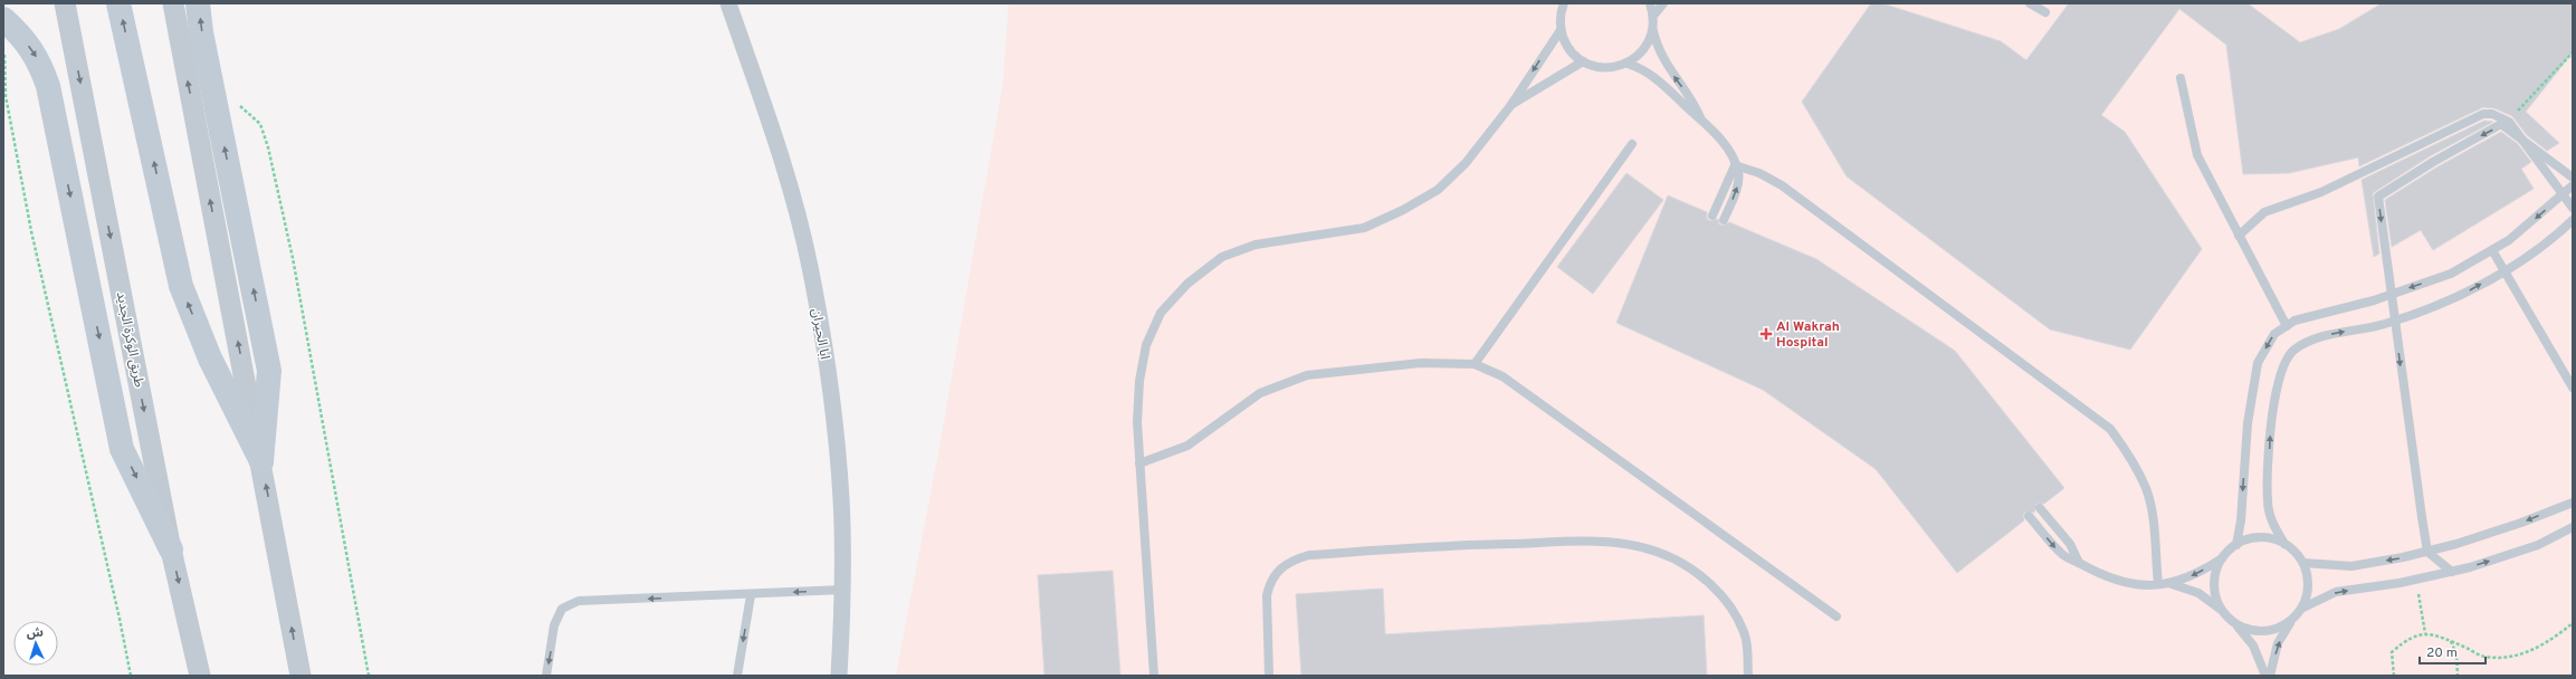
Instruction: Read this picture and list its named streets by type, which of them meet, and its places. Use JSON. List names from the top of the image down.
{
  "streets": {
    "street": ["ابا الحيران", "طريق الوكرة الجديد"]
  },
  "places": {
    "health": ["Al Wakrah Hospital"]
  },
  "scale_bar": "20 m",
  "north": "top"
}
